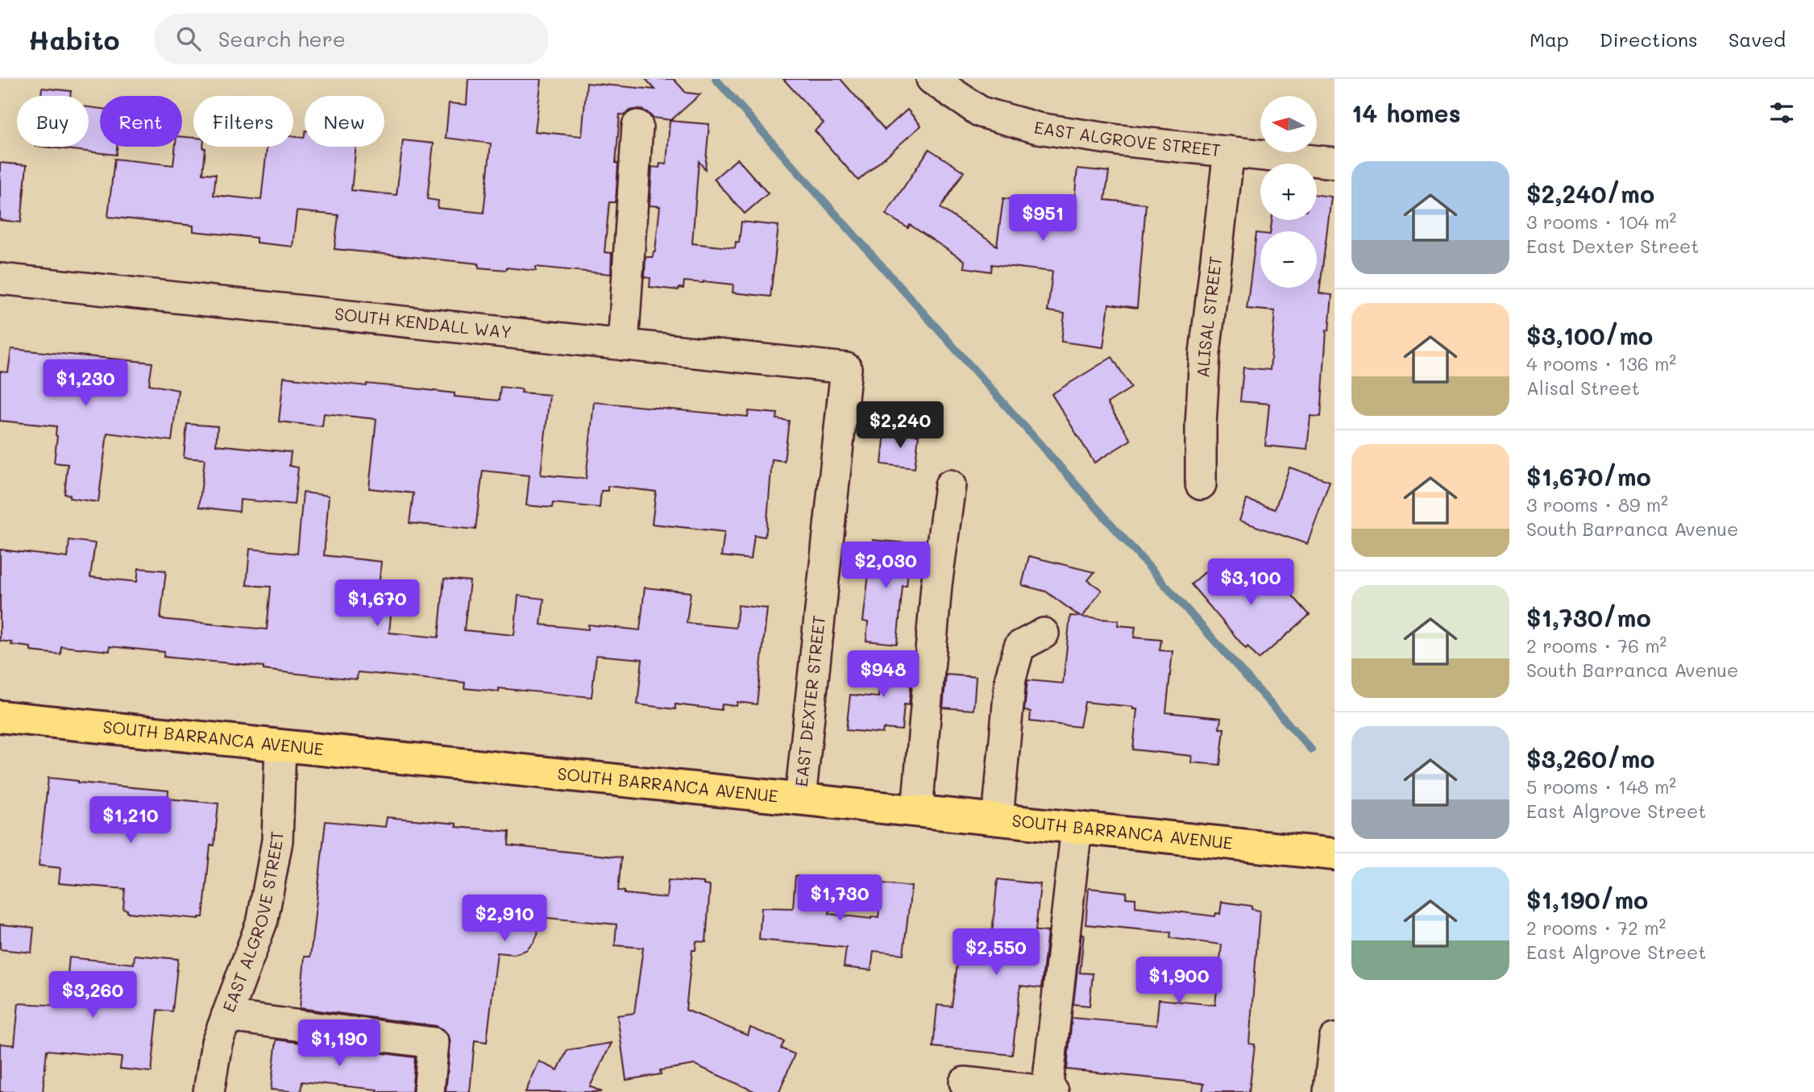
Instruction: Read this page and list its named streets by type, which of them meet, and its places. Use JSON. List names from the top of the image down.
{
  "streets": {
    "main road": ["SOUTH BARRANCA AVENUE"],
    "street": [
      "EAST ALGROVE STREET",
      "ALISAL STREET",
      "SOUTH KENDALL WAY",
      "EAST DEXTER STREET"
    ]
  },
  "crossings": [
    ["EAST ALGROVE STREET", "ALISAL STREET"],
    ["EAST ALGROVE STREET", "SOUTH BARRANCA AVENUE"],
    ["SOUTH KENDALL WAY", "EAST DEXTER STREET"],
    ["EAST DEXTER STREET", "SOUTH BARRANCA AVENUE"]
  ],
  "north": "left",
  "page": {
    "header": "Habito",
    "search": "Search here",
    "nav": ["Map", "Directions", "Saved"],
    "heading": "14 homes",
    "map_buttons": ["+", "−"],
    "chip": [
      "Buy",
      "Rent",
      "Filters",
      "New"
    ],
    "list": [
      {
        "name": "$2,240/mo",
        "note": "3 rooms · 104 m² · East Dexter Street"
      },
      {
        "name": "$3,100/mo",
        "note": "4 rooms · 136 m² · Alisal Street"
      },
      {
        "name": "$1,670/mo",
        "note": "3 rooms · 89 m² · South Barranca Avenue"
      },
      {
        "name": "$1,730/mo",
        "note": "2 rooms · 76 m² · South Barranca Avenue"
      },
      {
        "name": "$3,260/mo",
        "note": "5 rooms · 148 m² · East Algrove Street"
      },
      {
        "name": "$1,190/mo",
        "note": "2 rooms · 72 m² · East Algrove Street"
      }
    ],
    "price": [
      "$951",
      "$1,230",
      "$2,240",
      "$2,030",
      "$3,100",
      "$1,670",
      "$948",
      "$1,210",
      "$1,730",
      "$2,910",
      "$2,550",
      "$1,900",
      "$3,260",
      "$1,190"
    ]
  }
}
